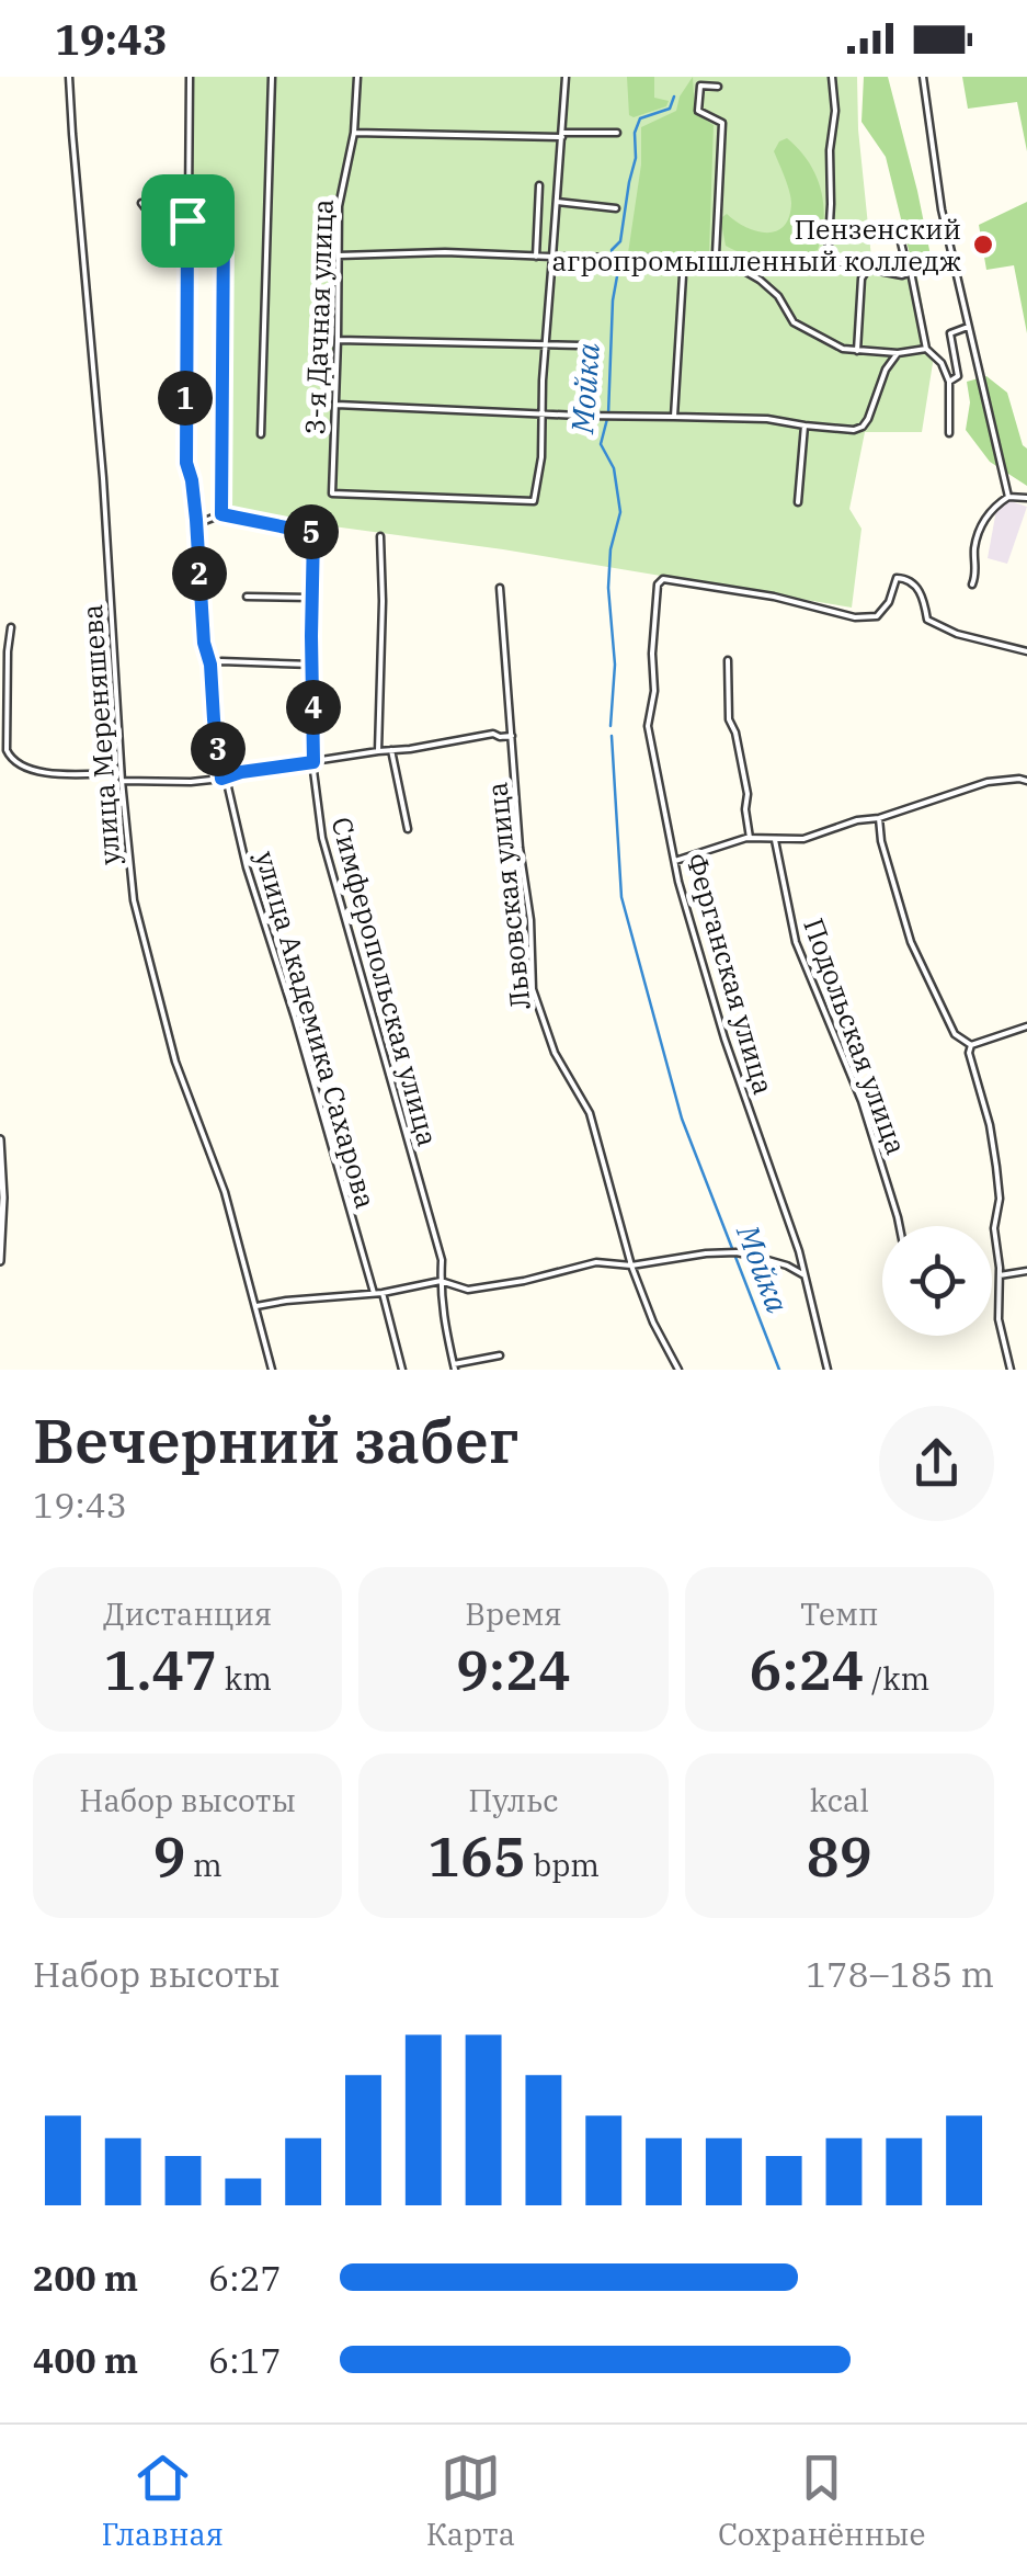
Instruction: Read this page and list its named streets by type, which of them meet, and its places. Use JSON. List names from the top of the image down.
{
  "streets": {
    "street": [
      "3-я Дачная улица",
      "улица Мереняшева",
      "Львовская улица",
      "Ферганская улица",
      "Симферопольская улица",
      "улица Академика Сахарова",
      "Подольская улица"
    ]
  },
  "water": ["Мойка"],
  "places": ["Пензенский агропромышленный колледж"],
  "page": {
    "status": "19:43",
    "pins": [
      "1",
      "5",
      "2",
      "4",
      "3"
    ],
    "heading": ["Вечерний забег", "19:43"],
    "stats": [
      ["Дистанция", "1.47 km"],
      ["Время", "9:24"],
      ["Темп", "6:24 /km"],
      ["Набор высоты", "9 m"],
      ["Пульс", "165 bpm"],
      ["kcal", "89"]
    ],
    "chart": ["Набор высоты", "178–185 m"],
    "list": [
      {
        "name": "200 m",
        "note": "6:27"
      },
      {
        "name": "400 m",
        "note": "6:17"
      }
    ],
    "tabs": ["Главная", "Карта", "Сохранённые"]
  }
}
